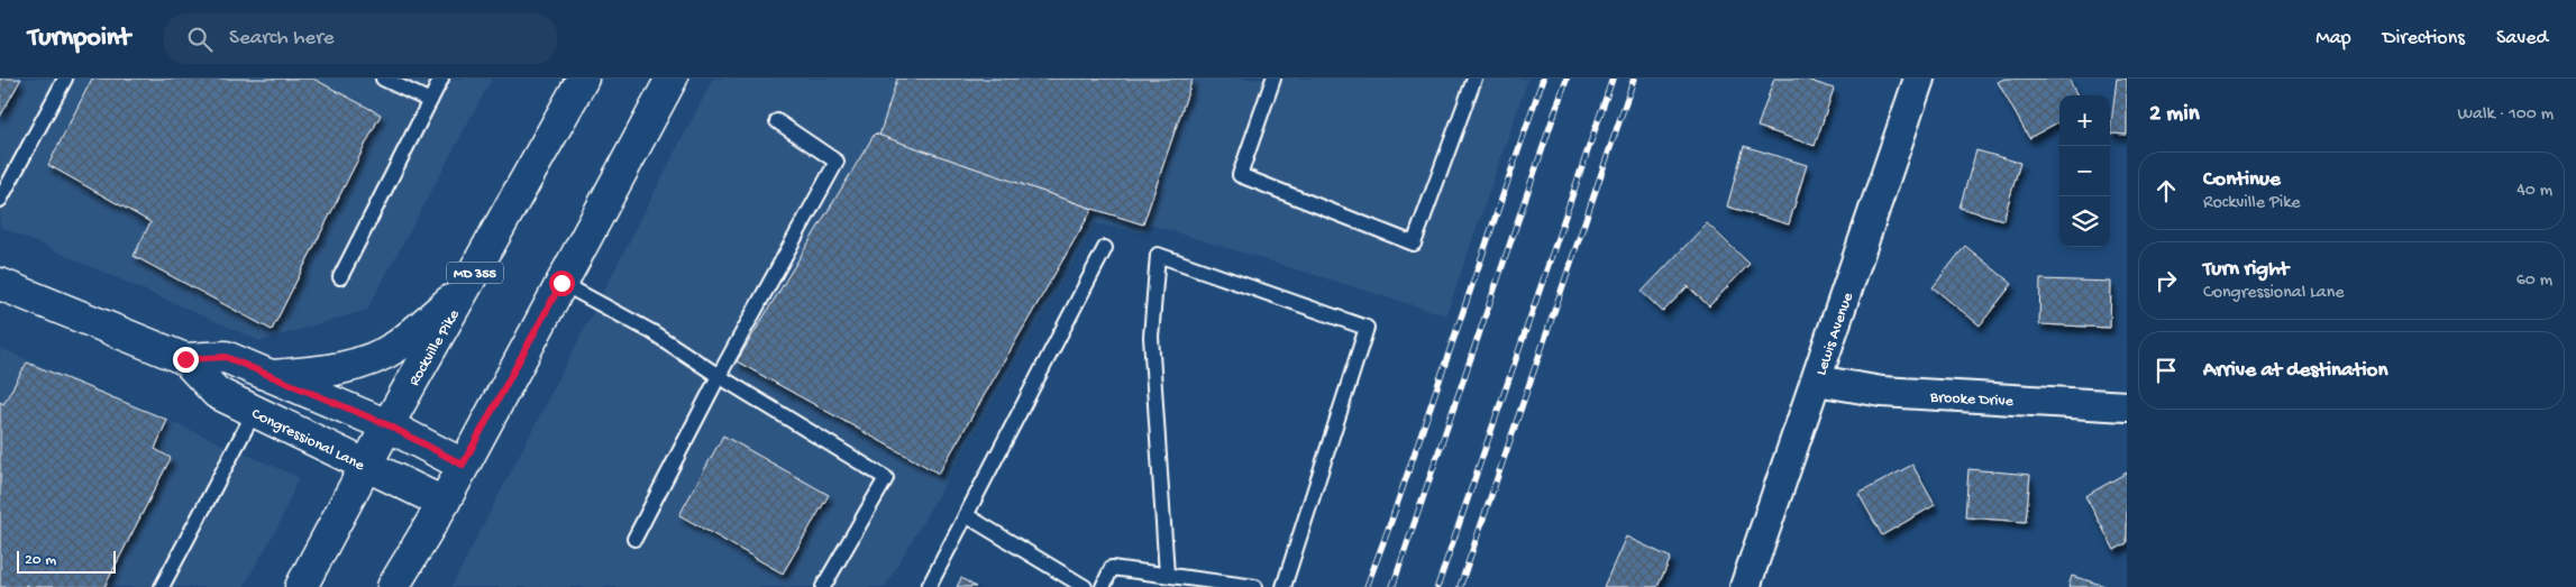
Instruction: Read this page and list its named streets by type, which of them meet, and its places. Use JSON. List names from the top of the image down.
{
  "streets": {
    "main road": ["MD 355", "Rockville Pike", "Congressional Lane"],
    "street": ["Lewis Avenue", "Brooke Drive"]
  },
  "crossings": [
    ["Lewis Avenue", "Brooke Drive"],
    ["Rockville Pike", "Congressional Lane"]
  ],
  "scale_bar": "20 m",
  "page": {
    "header": "Turnpoint",
    "search": "Search here",
    "nav": ["Map", "Directions", "Saved"],
    "heading": ["2 min", "Walk · 100 m"],
    "map_buttons": ["+", "−"],
    "list": [
      ["Continue", "Rockville Pike", "40 m"],
      ["Turn right", "Congressional Lane", "60 m"],
      "Arrive at destination"
    ],
    "scale": "20 m"
  }
}
